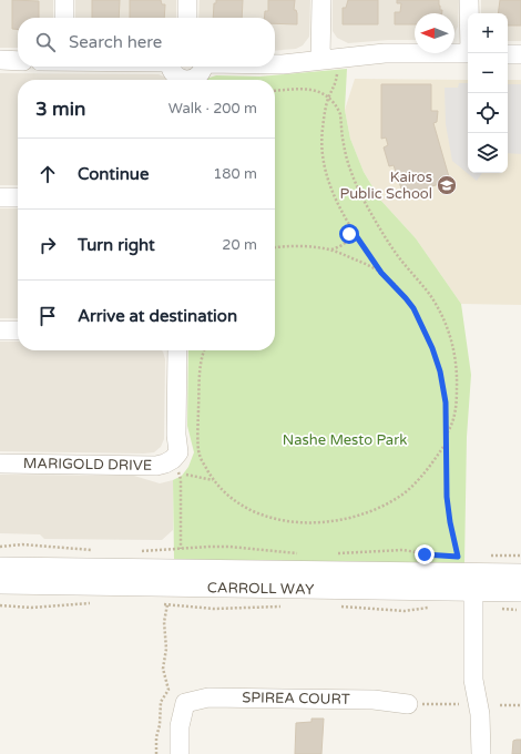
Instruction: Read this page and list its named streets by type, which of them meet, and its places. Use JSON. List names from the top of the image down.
{
  "streets": {
    "street": ["MARIGOLD DRIVE", "CARROLL WAY", "SPIREA COURT"]
  },
  "parks": ["Nashe Mesto Park"],
  "places": {
    "school or university": ["Kairos Public School"]
  },
  "north": "left",
  "page": {
    "map_buttons": ["+", "−"],
    "search": "Search here",
    "heading": ["3 min", "Walk · 200 m"],
    "list": [
      ["Continue", "180 m"],
      ["Turn right", "20 m"],
      "Arrive at destination"
    ]
  }
}
